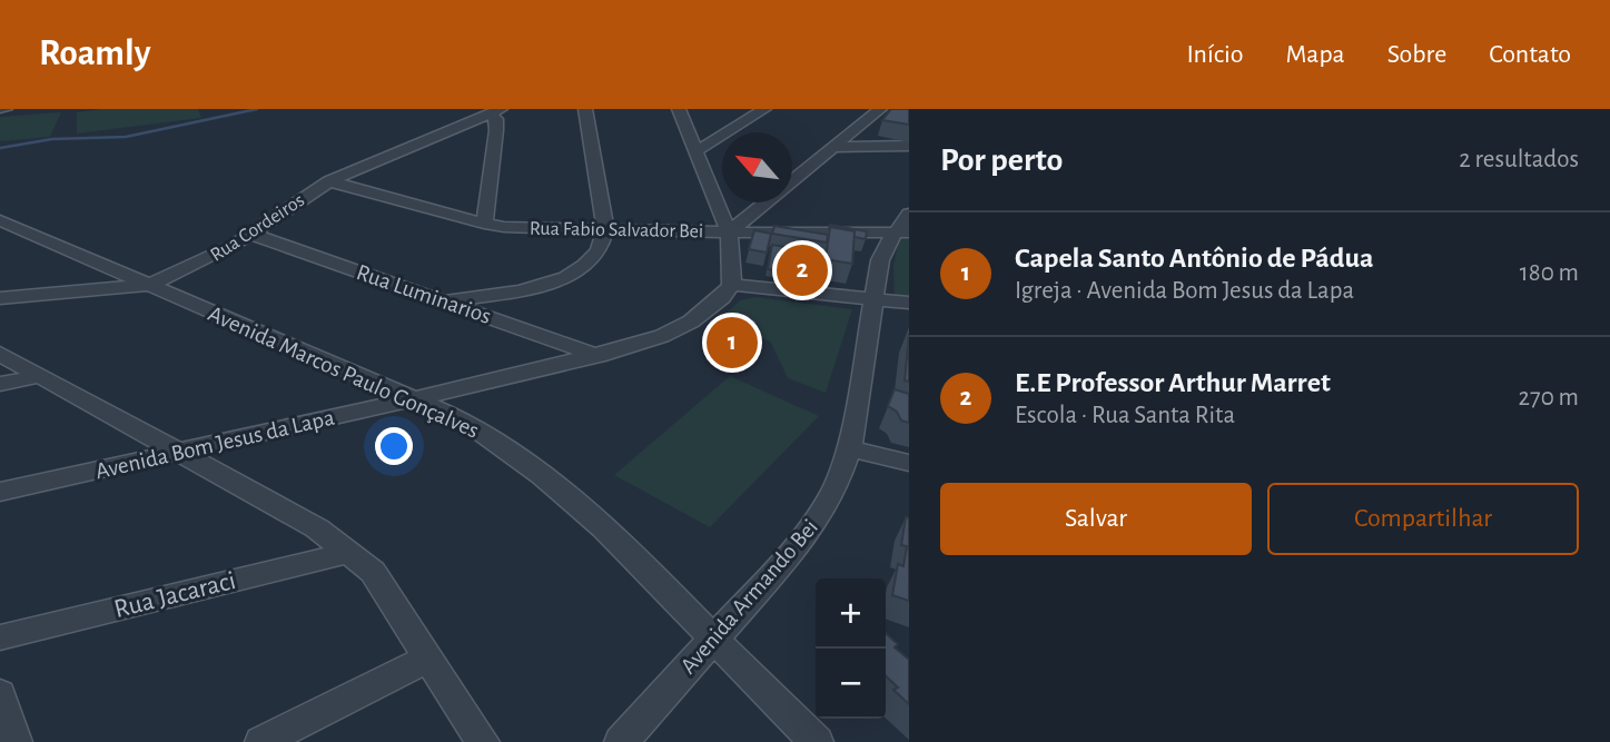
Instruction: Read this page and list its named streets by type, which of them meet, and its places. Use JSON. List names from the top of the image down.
{
  "streets": {
    "street": [
      "Rua Cordeiros",
      "Rua Fabio Salvador Bei",
      "Rua Luminarios",
      "Avenida Marcos Paulo Gonçalves",
      "Avenida Bom Jesus da Lapa",
      "Rua Jacaraci",
      "Avenida Armando Bei"
    ]
  },
  "crossings": [
    ["Rua Cordeiros", "Rua Fabio Salvador Bei"],
    ["Rua Cordeiros", "Rua Luminarios"],
    ["Rua Cordeiros", "Avenida Marcos Paulo Gonçalves"],
    ["Rua Fabio Salvador Bei", "Avenida Armando Bei"],
    ["Rua Luminarios", "Avenida Bom Jesus da Lapa"],
    ["Avenida Marcos Paulo Gonçalves", "Avenida Bom Jesus da Lapa"],
    ["Avenida Marcos Paulo Gonçalves", "Avenida Armando Bei"]
  ],
  "north": "top left",
  "page": {
    "header": "Roamly",
    "nav": [
      "Início",
      "Mapa",
      "Sobre",
      "Contato"
    ],
    "heading": ["Por perto", "2 resultados"],
    "list": [
      {
        "mark": "1",
        "name": "Capela Santo Antônio de Pádua",
        "note": "Igreja · Avenida Bom Jesus da Lapa",
        "value": "180 m"
      },
      {
        "mark": "2",
        "name": "E.E Professor Arthur Marret",
        "note": "Escola · Rua Santa Rita",
        "value": "270 m"
      }
    ],
    "pins": ["2", "1"],
    "buttons": ["Salvar", "Compartilhar"],
    "map_buttons": ["+", "−"]
  }
}
